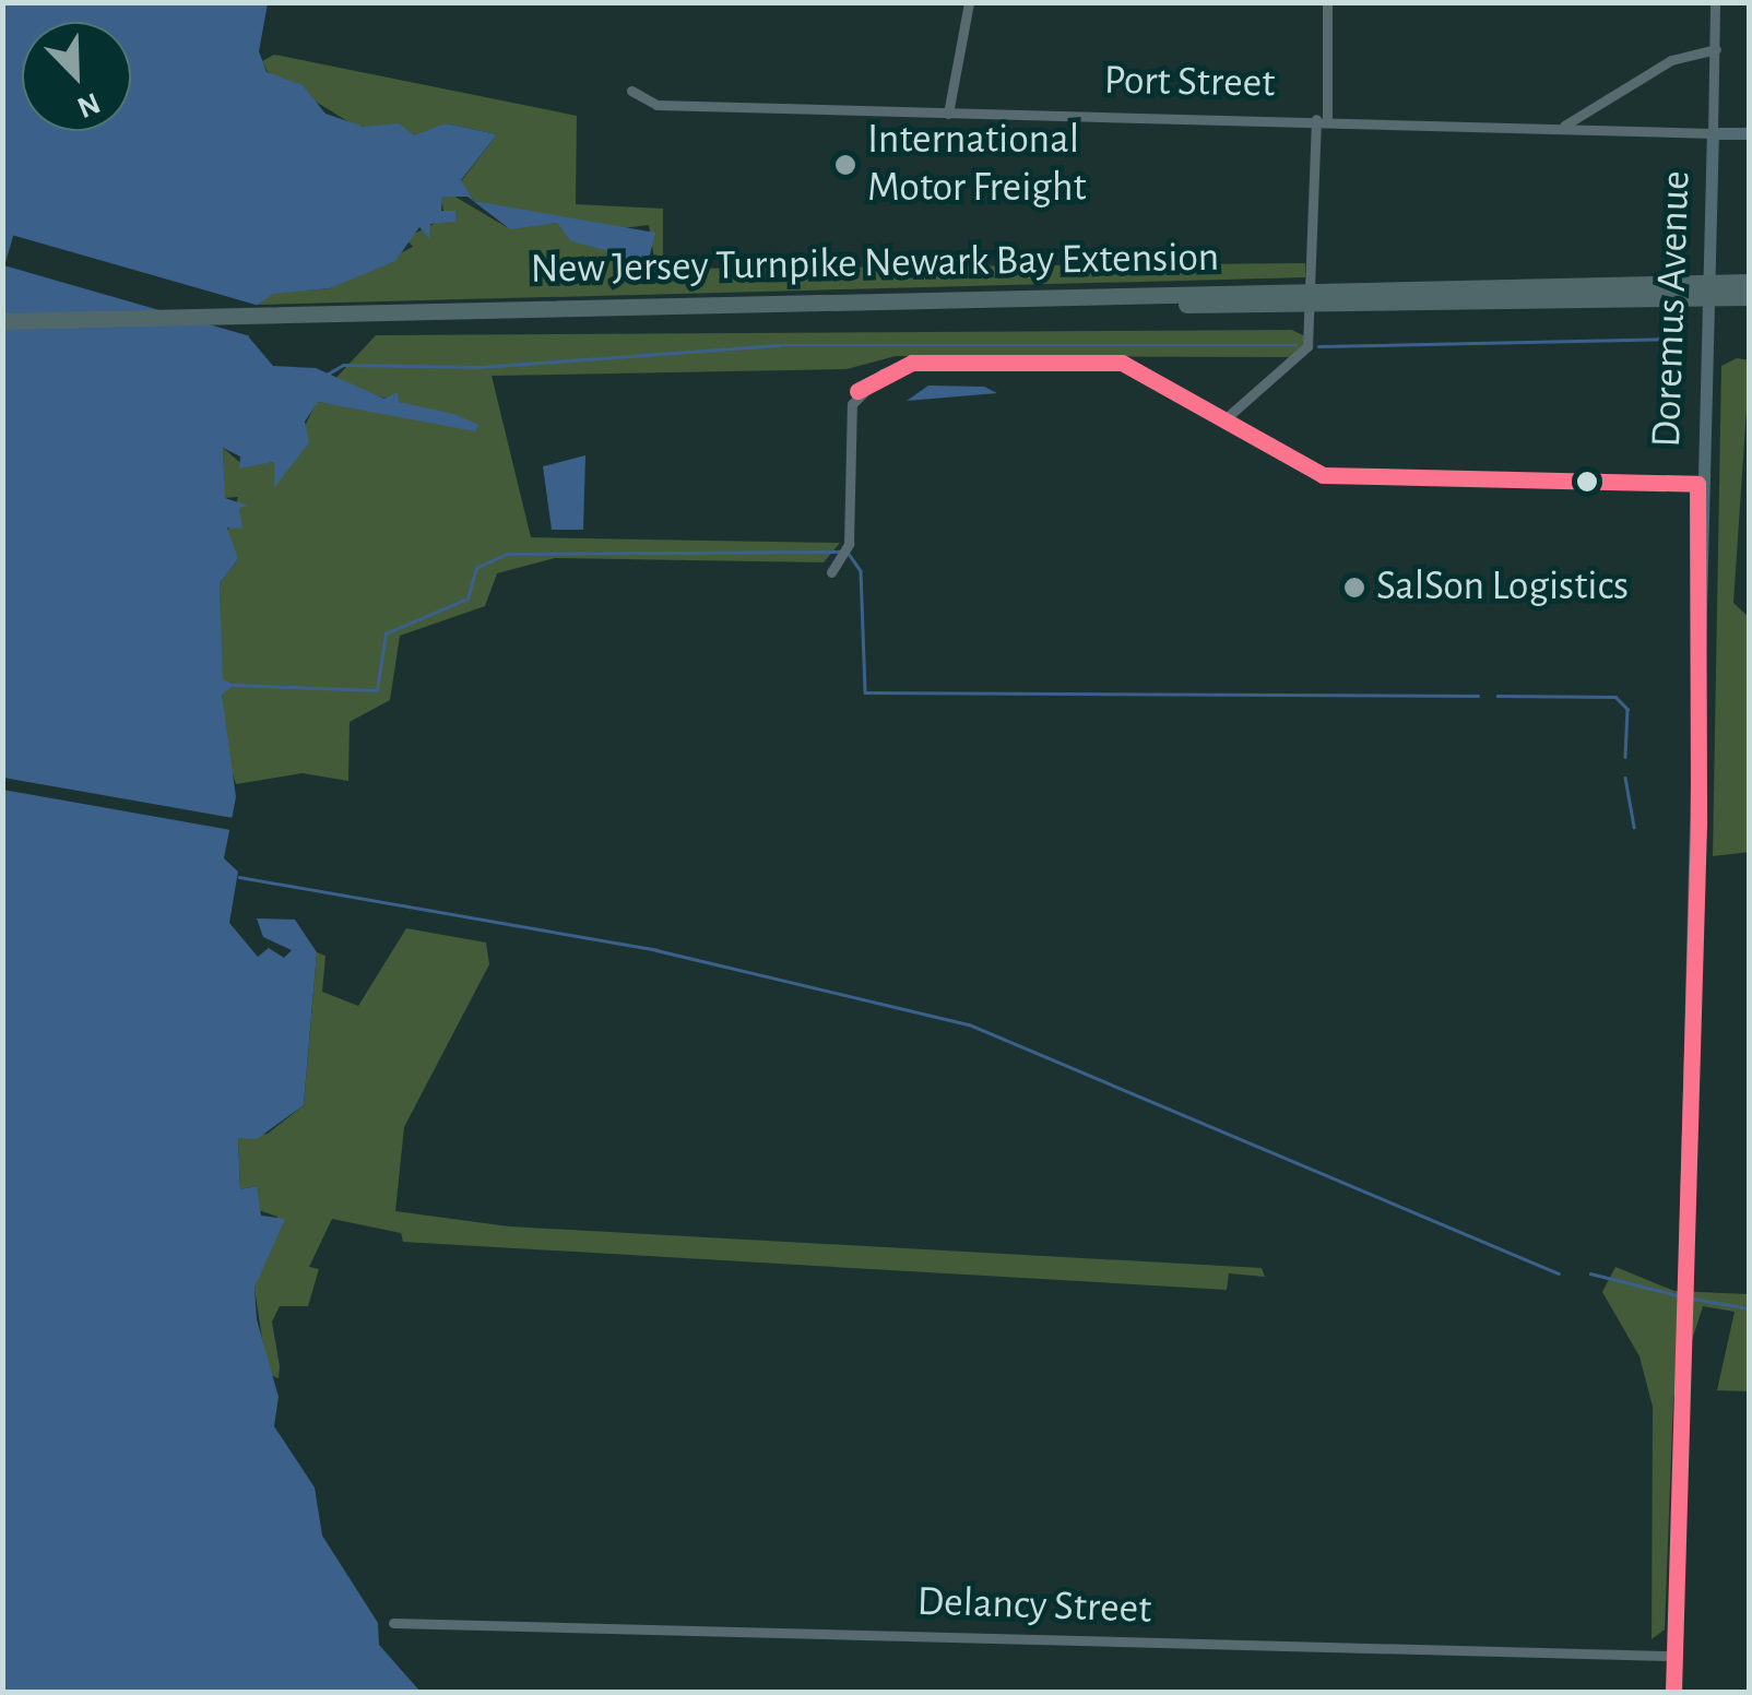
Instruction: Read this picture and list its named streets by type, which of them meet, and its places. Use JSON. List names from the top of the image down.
{
  "streets": {
    "highway": ["New Jersey Turnpike Newark Bay Extension"],
    "main road": ["Port Street", "Doremus Avenue"],
    "street": ["Delancy Street"]
  },
  "crossings": [
    ["Port Street", "Doremus Avenue"],
    ["Doremus Avenue", "Delancy Street"]
  ],
  "places": ["International Motor Freight", "SalSon Logistics"],
  "north": "bottom right"
}
